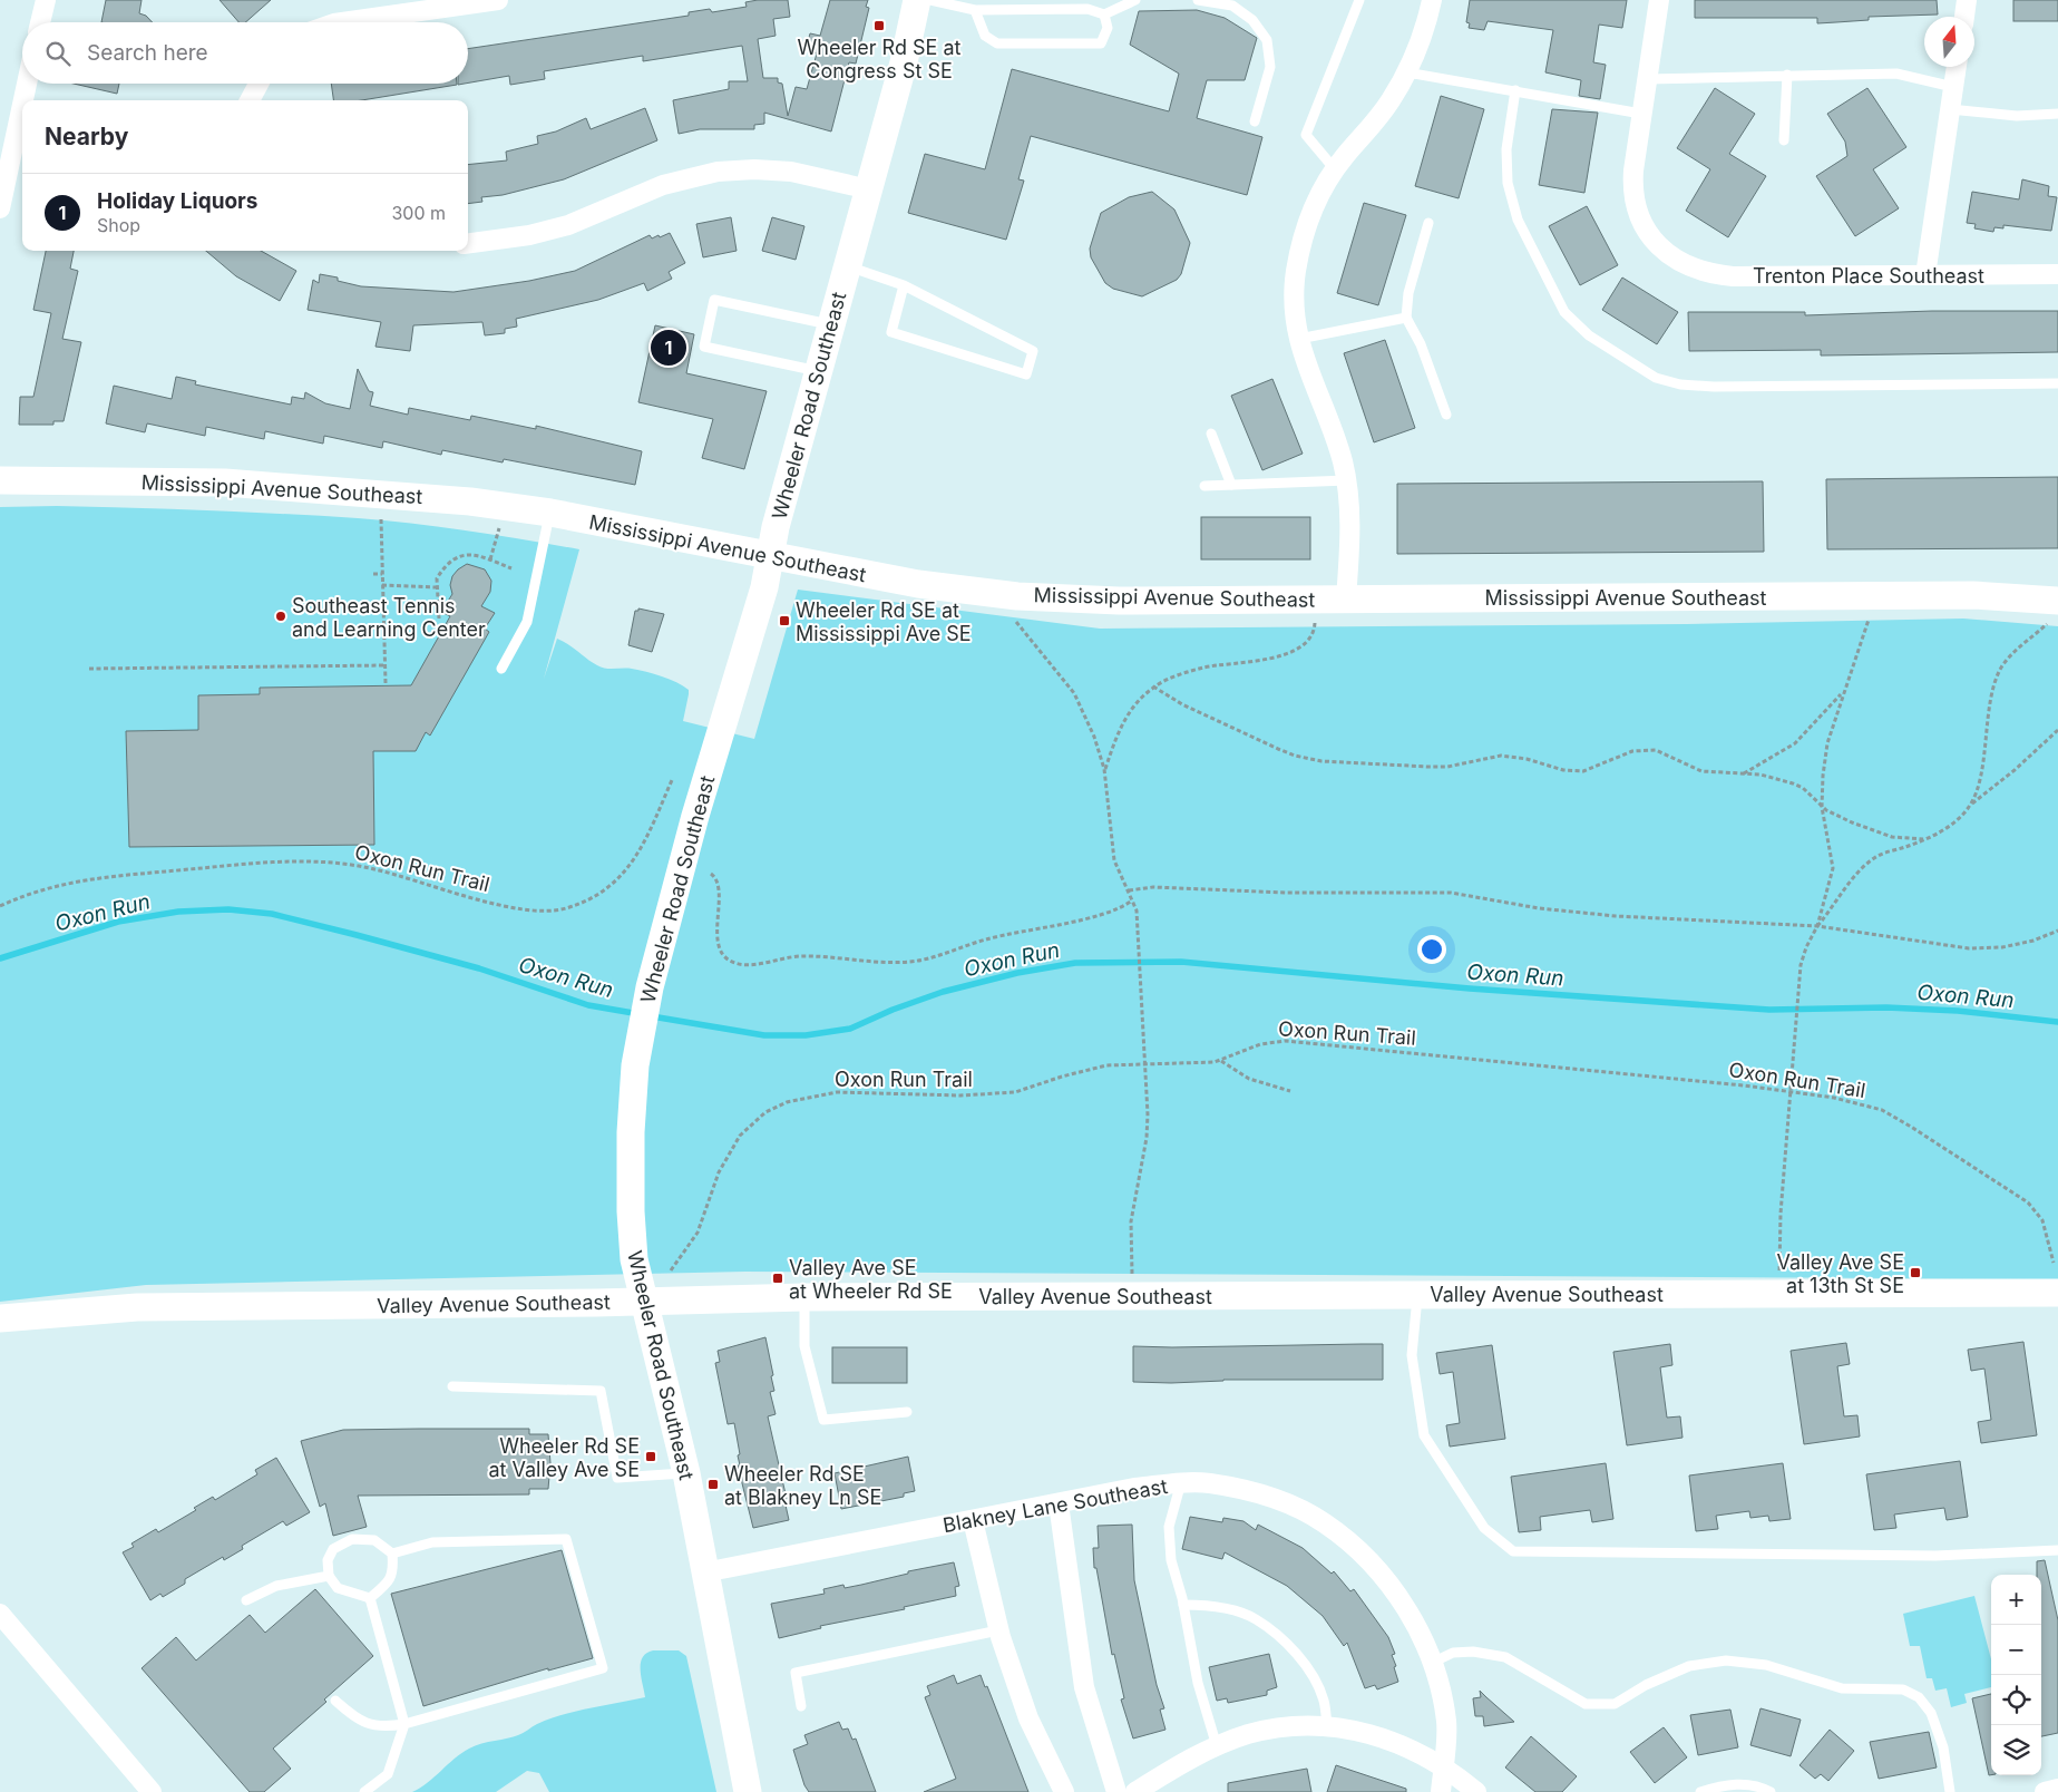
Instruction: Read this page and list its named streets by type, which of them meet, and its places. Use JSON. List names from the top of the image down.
{
  "streets": {
    "main road": ["Wheeler Road Southeast", "Mississippi Avenue Southeast", "Valley Avenue Southeast"],
    "street": ["Trenton Place Southeast", "Blakney Lane Southeast"],
    "path": ["Oxon Run Trail"]
  },
  "crossings": [
    ["Wheeler Road Southeast", "Mississippi Avenue Southeast"],
    ["Wheeler Road Southeast", "Valley Avenue Southeast"],
    ["Wheeler Road Southeast", "Blakney Lane Southeast"]
  ],
  "water": ["Oxon Run"],
  "places": {
    "transit": [
      "Wheeler Rd SE at Congress St SE",
      "Wheeler Rd SE at Mississippi Ave SE",
      "Valley Ave SE at 13th St SE",
      "Valley Ave SE at Wheeler Rd SE",
      "Wheeler Rd SE at Valley Ave SE",
      "Wheeler Rd SE at Blakney Ln SE"
    ],
    "other": ["Southeast Tennis and Learning Center"]
  },
  "north": "top",
  "page": {
    "search": "Search here",
    "heading": "Nearby",
    "list": [
      {
        "mark": "1",
        "name": "Holiday Liquors",
        "note": "Shop",
        "value": "300 m"
      }
    ],
    "pins": "1",
    "map_buttons": ["+", "−"]
  }
}
